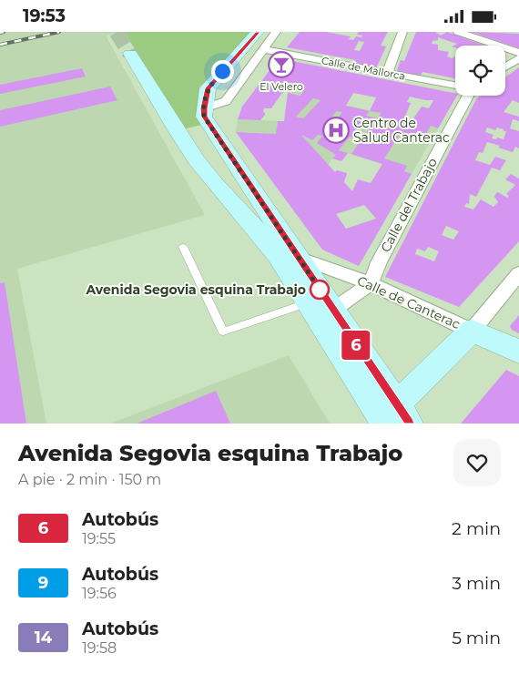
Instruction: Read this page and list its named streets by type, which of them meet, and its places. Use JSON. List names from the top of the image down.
{
  "streets": {
    "main road": ["Calle de Canterac"],
    "street": ["Calle de Mallorca", "Calle del Trabajo"]
  },
  "crossings": [
    ["Calle del Trabajo", "Calle de Canterac"]
  ],
  "places": {
    "bar": ["El Velero"],
    "hospital": ["Centro de Salud Canterac"],
    "other": ["Avenida Segovia esquina Trabajo"]
  },
  "lines": ["bus line 6"],
  "page": {
    "status": "19:53",
    "on_map": "6",
    "heading": ["Avenida Segovia esquina Trabajo", "A pie · 2 min · 150 m"],
    "list": [
      {
        "mark": "6",
        "name": "Autobús",
        "note": "19:55",
        "value": "2 min"
      },
      {
        "mark": "9",
        "name": "Autobús",
        "note": "19:56",
        "value": "3 min"
      },
      {
        "mark": "14",
        "name": "Autobús",
        "note": "19:58",
        "value": "5 min"
      }
    ]
  }
}
